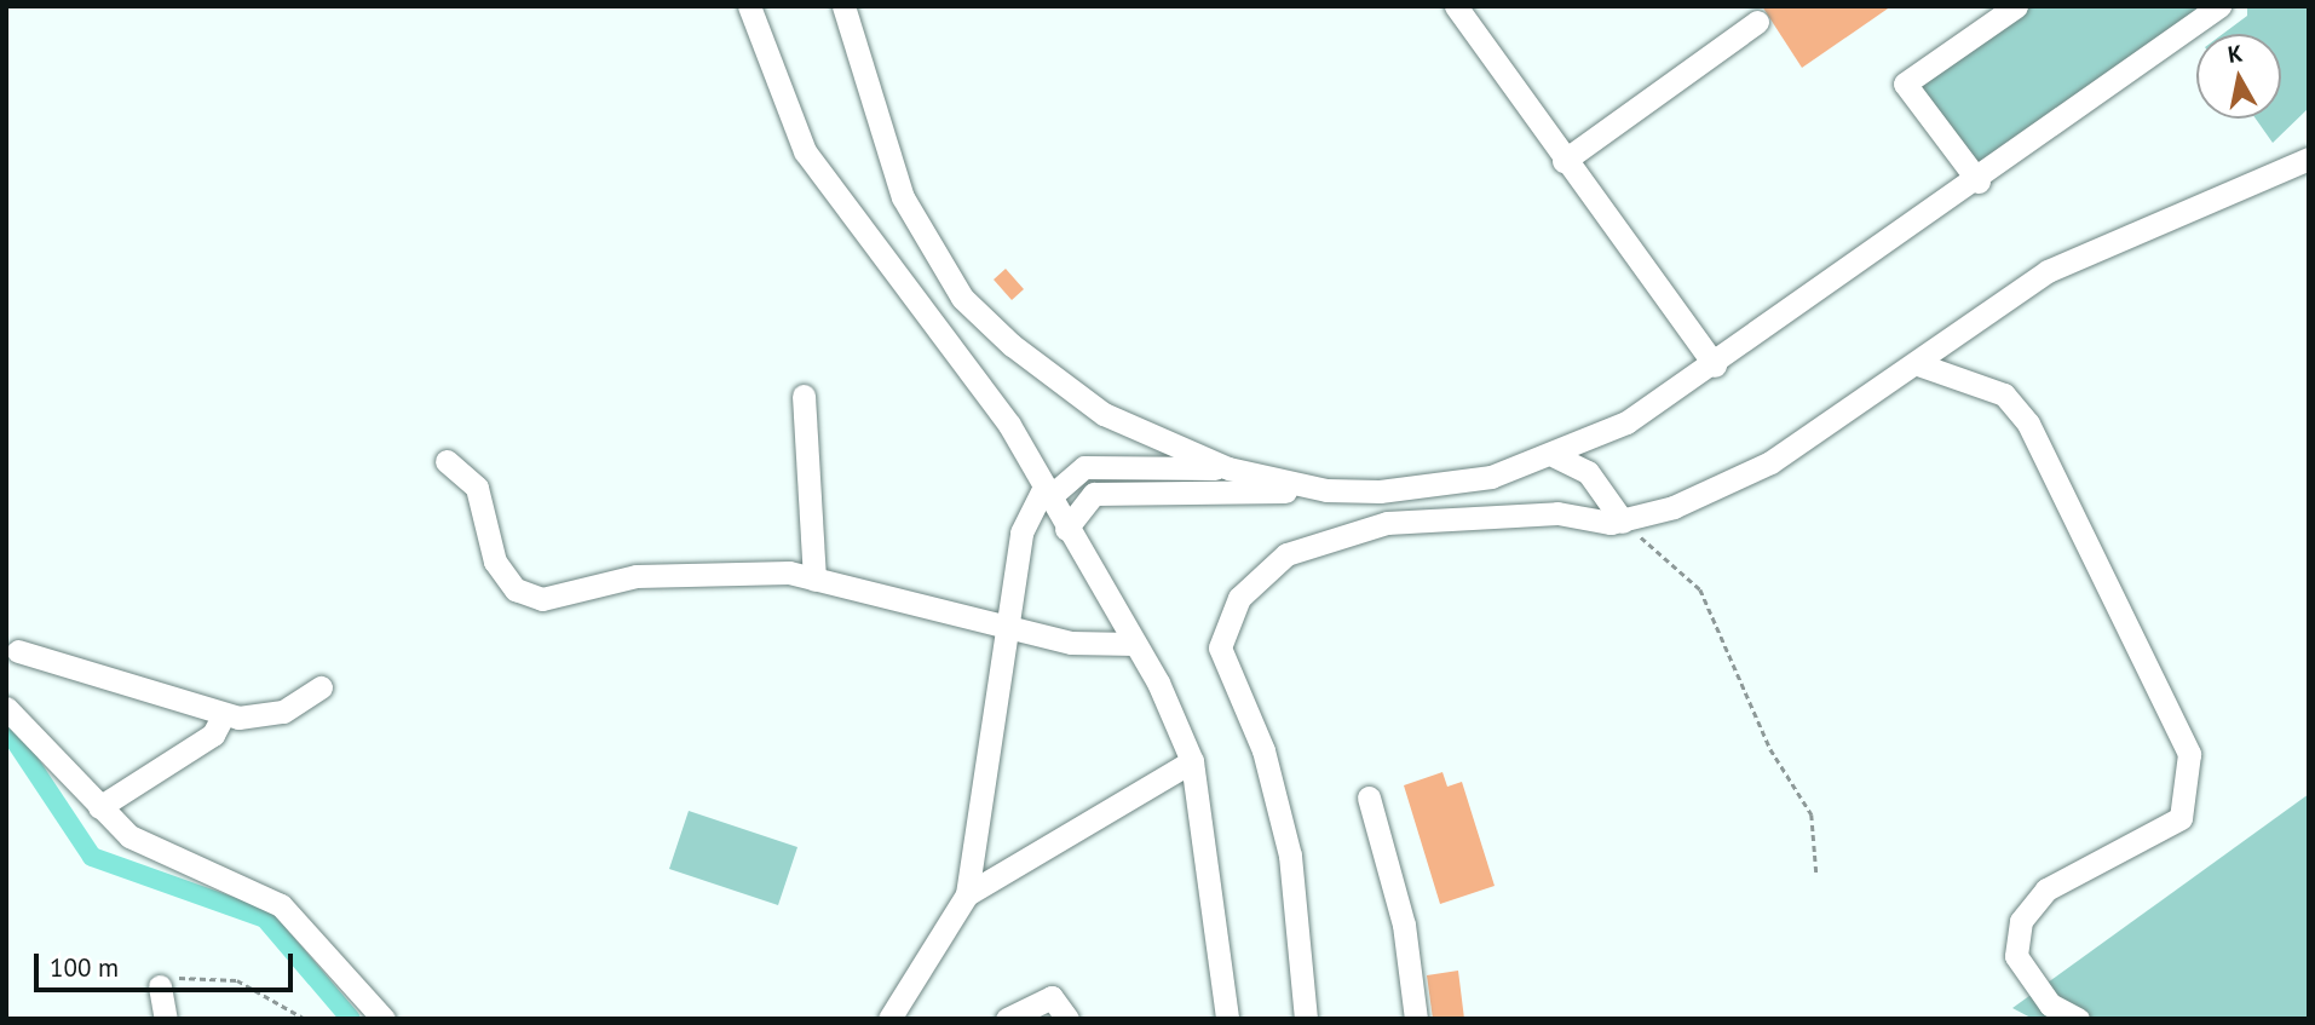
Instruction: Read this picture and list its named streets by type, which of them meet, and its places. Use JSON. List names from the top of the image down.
{
  "scale_bar": "100 m",
  "north": "top"
}
